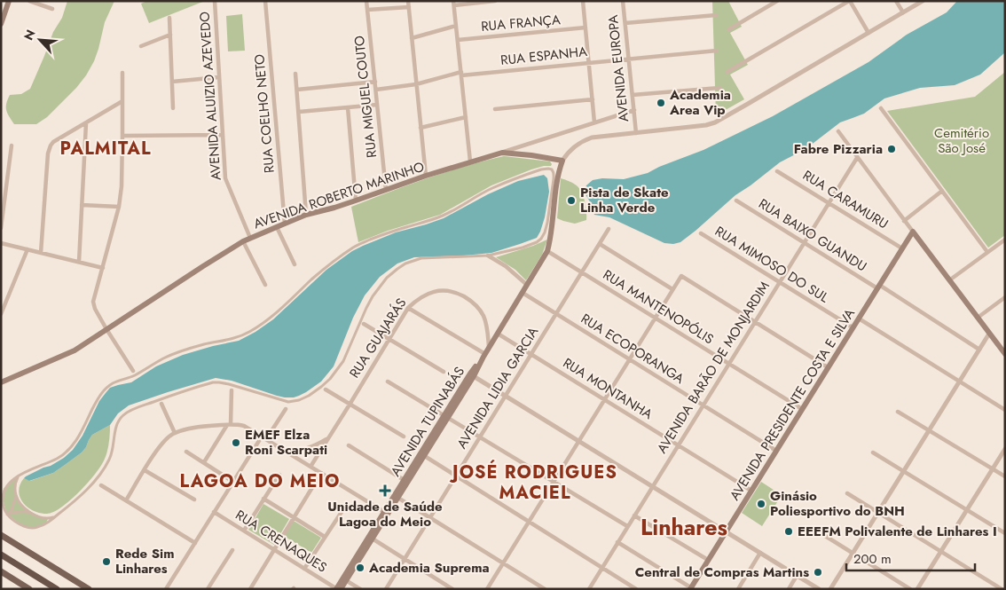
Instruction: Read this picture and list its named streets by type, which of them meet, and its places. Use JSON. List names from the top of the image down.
{
  "streets": {
    "main road": ["AVENIDA ROBERTO MARINHO", "AVENIDA PRESIDENTE COSTA E SILVA", "AVENIDA TUPINABÁS"],
    "street": [
      "RUA FRANÇA",
      "RUA ESPANHA",
      "AVENIDA EUROPA",
      "AVENIDA ALUIZIO AZEVEDO",
      "RUA MIGUEL COUTO",
      "RUA COELHO NETO",
      "RUA CARAMURU",
      "RUA BAIXO GUANDU",
      "RUA MIMOSO DO SUL",
      "RUA MANTENOPÓLIS",
      "RUA GUAJARÁS",
      "RUA ECOPORANGA",
      "AVENIDA BARÃO DE MONJARDIM",
      "AVENIDA LIDIA GARCIA",
      "RUA MONTANHA",
      "RUA CRENAQUES"
    ]
  },
  "crossings": [
    ["RUA ESPANHA", "AVENIDA EUROPA"],
    ["RUA ESPANHA", "RUA MIGUEL COUTO"],
    ["AVENIDA EUROPA", "AVENIDA ROBERTO MARINHO"],
    ["AVENIDA EUROPA", "AVENIDA TUPINABÁS"],
    ["AVENIDA ALUIZIO AZEVEDO", "AVENIDA ROBERTO MARINHO"],
    ["RUA MIGUEL COUTO", "AVENIDA ROBERTO MARINHO"],
    ["RUA COELHO NETO", "AVENIDA ROBERTO MARINHO"],
    ["RUA CARAMURU", "AVENIDA BARÃO DE MONJARDIM"],
    ["RUA CARAMURU", "AVENIDA PRESIDENTE COSTA E SILVA"],
    ["RUA BAIXO GUANDU", "AVENIDA BARÃO DE MONJARDIM"],
    ["RUA BAIXO GUANDU", "AVENIDA PRESIDENTE COSTA E SILVA"],
    ["RUA MIMOSO DO SUL", "AVENIDA BARÃO DE MONJARDIM"],
    ["RUA MIMOSO DO SUL", "AVENIDA PRESIDENTE COSTA E SILVA"],
    ["RUA MANTENOPÓLIS", "AVENIDA BARÃO DE MONJARDIM"],
    ["RUA MANTENOPÓLIS", "AVENIDA LIDIA GARCIA"],
    ["RUA MANTENOPÓLIS", "AVENIDA PRESIDENTE COSTA E SILVA"],
    ["RUA MANTENOPÓLIS", "AVENIDA TUPINABÁS"],
    ["RUA GUAJARÁS", "AVENIDA TUPINABÁS"],
    ["RUA ECOPORANGA", "AVENIDA BARÃO DE MONJARDIM"],
    ["RUA ECOPORANGA", "AVENIDA LIDIA GARCIA"],
    ["RUA ECOPORANGA", "AVENIDA PRESIDENTE COSTA E SILVA"],
    ["RUA ECOPORANGA", "AVENIDA TUPINABÁS"],
    ["AVENIDA BARÃO DE MONJARDIM", "RUA MONTANHA"],
    ["AVENIDA LIDIA GARCIA", "RUA MONTANHA"],
    ["RUA MONTANHA", "AVENIDA PRESIDENTE COSTA E SILVA"],
    ["RUA MONTANHA", "AVENIDA TUPINABÁS"],
    ["AVENIDA TUPINABÁS", "RUA CRENAQUES"]
  ],
  "districts": [
    "PALMITAL",
    "JOSÉ RODRIGUES MACIEL",
    "LAGOA DO MEIO",
    "Linhares"
  ],
  "parks": ["Cemitério São José"],
  "places": {
    "other": [
      "Academia Area Vip",
      "Fabre Pizzaria",
      "Pista de Skate Linha Verde",
      "EMEF Elza Roni Scarpati",
      "Ginásio Poliesportivo do BNH",
      "EEEFM Polivalente de Linhares I",
      "Rede Sim Linhares",
      "Academia Suprema",
      "Central de Compras Martins"
    ],
    "health": ["Unidade de Saúde Lagoa do Meio"]
  },
  "scale_bar": "200 m",
  "north": "top left"
}
